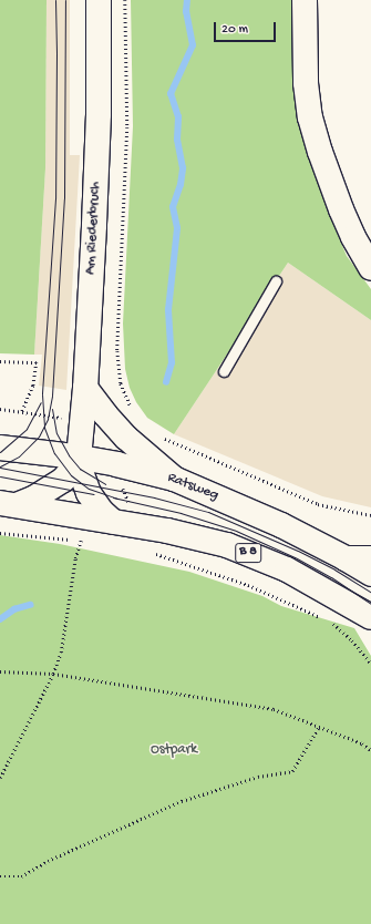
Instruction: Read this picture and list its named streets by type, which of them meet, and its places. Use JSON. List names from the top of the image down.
{
  "streets": {
    "main road": ["Am Riederbruch", "Ratsweg", "B 8"]
  },
  "crossings": [
    ["Am Riederbruch", "Ratsweg"]
  ],
  "parks": ["Ostpark"],
  "scale_bar": "20 m"
}
